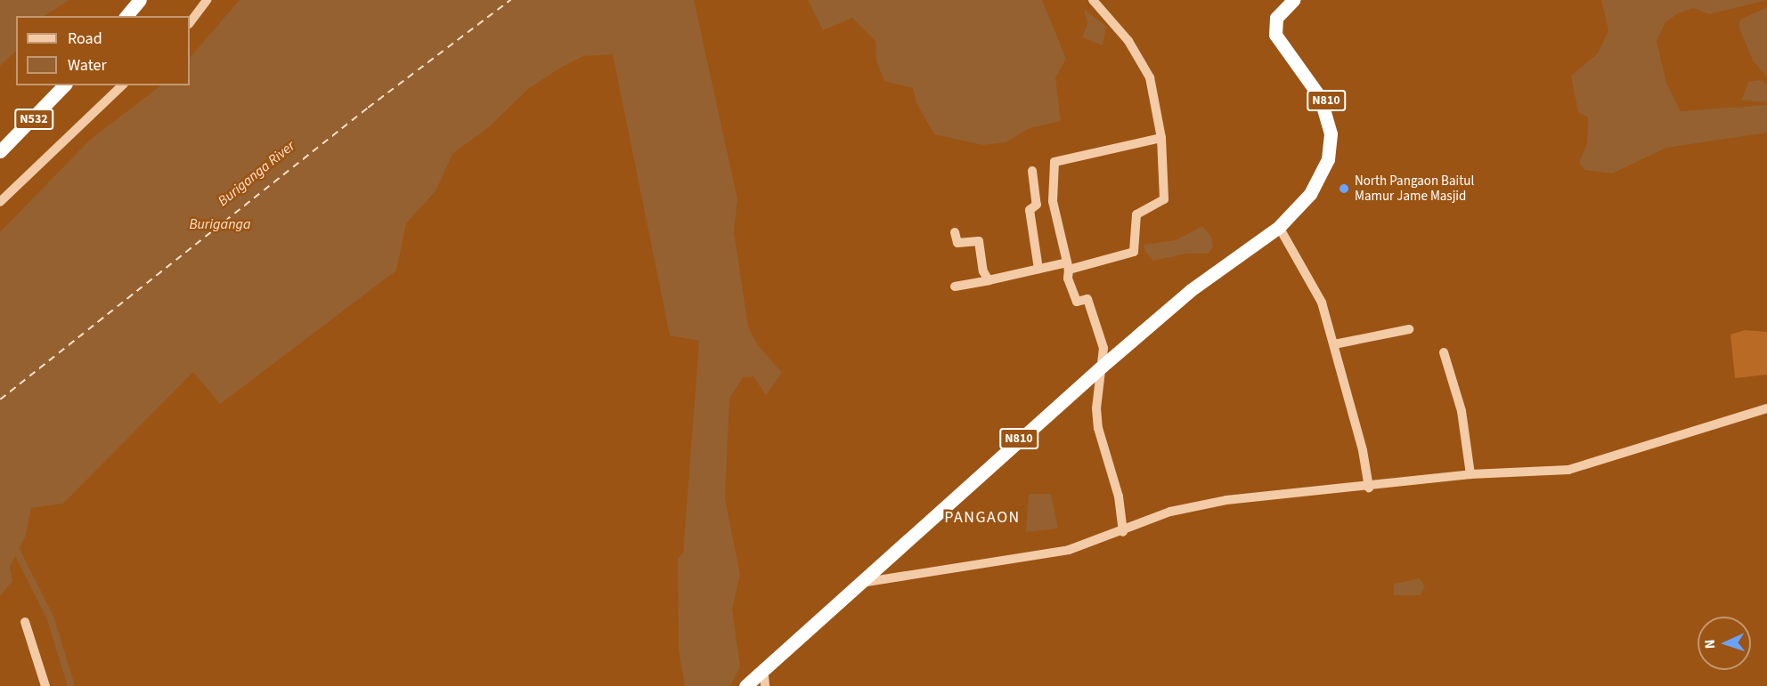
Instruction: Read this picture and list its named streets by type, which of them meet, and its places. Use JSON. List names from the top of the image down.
{
  "streets": {
    "highway": ["N810", "N532"]
  },
  "districts": ["PANGAON"],
  "water": ["Buriganga River", "Buriganga"],
  "places": ["North Pangaon Baitul Mamur Jame Masjid"],
  "legend": ["Road", "Water"],
  "north": "left"
}
